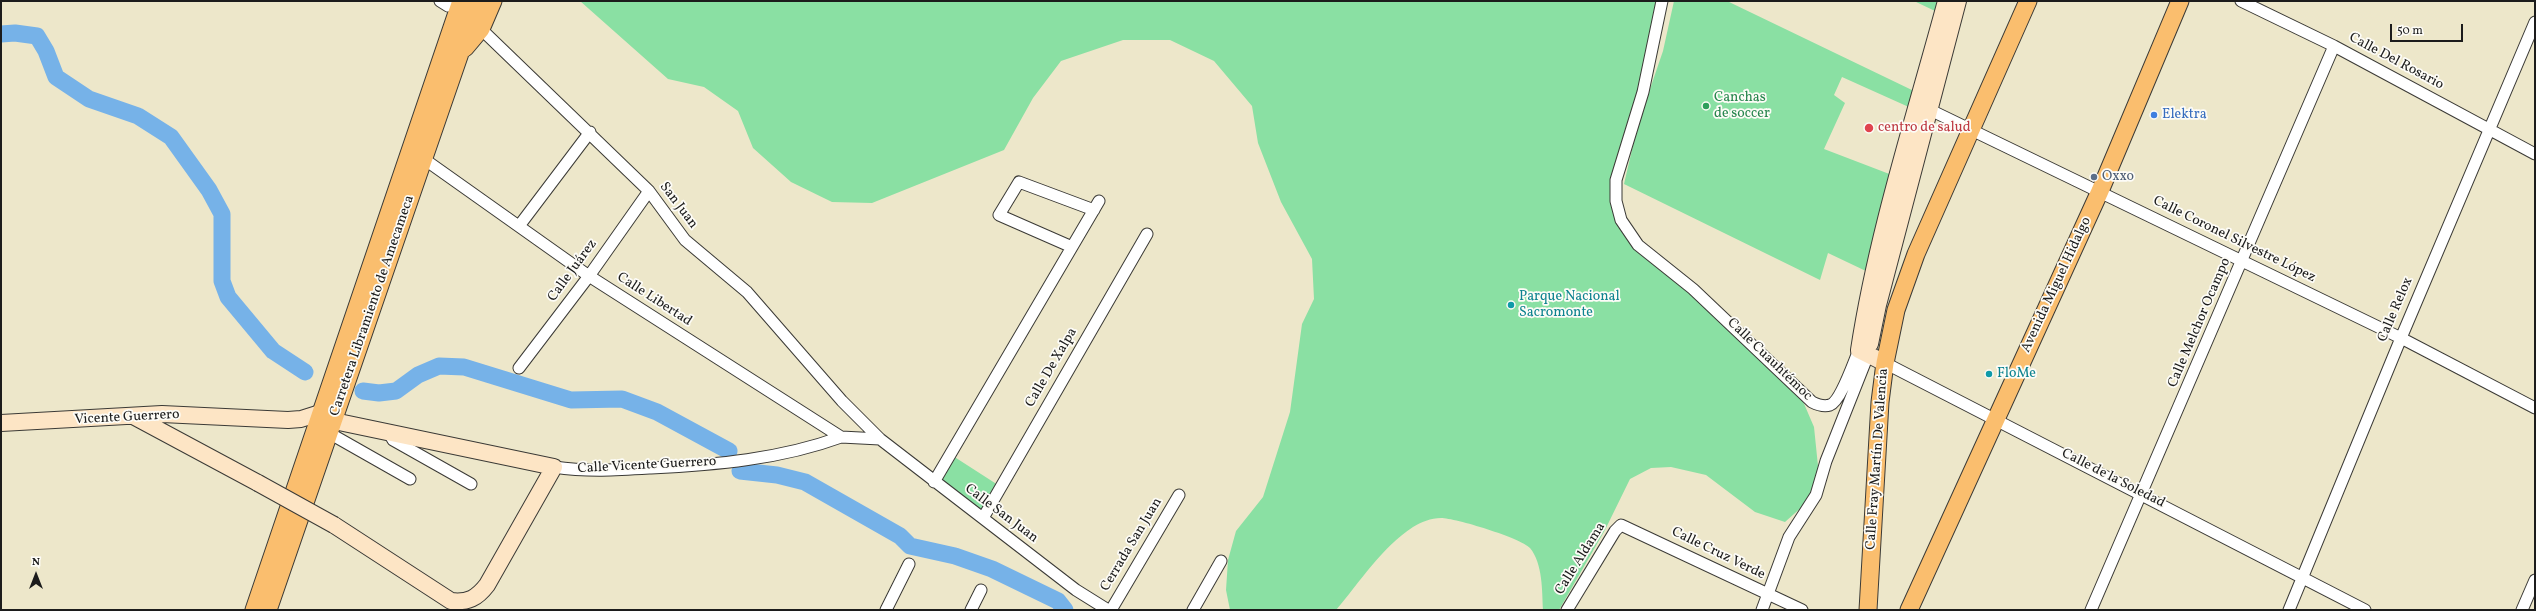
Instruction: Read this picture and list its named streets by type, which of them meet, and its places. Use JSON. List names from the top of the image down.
{
  "streets": {
    "main road": ["Avenida Miguel Hidalgo", "Carretera Libramiento de Amecameca", "Calle Fray Martín De Valencia"],
    "street": [
      "Calle Del Rosario",
      "San Juan",
      "Calle Coronel Silvestre López",
      "Calle Juárez",
      "Calle Libertad",
      "Calle Relox",
      "Calle Melchor Ocampo",
      "Calle Cuauhtémoc",
      "Calle De Xalpa",
      "Vicente Guerrero",
      "Calle Vicente Guerrero",
      "Calle de la Soledad",
      "Calle San Juan",
      "Cerrada San Juan",
      "Calle Cruz Verde",
      "Calle Aldama"
    ]
  },
  "crossings": [
    ["Calle Del Rosario", "Calle Relox"],
    ["Calle Del Rosario", "Calle Melchor Ocampo"],
    ["San Juan", "Calle Juárez"],
    ["San Juan", "Calle Libertad"],
    ["San Juan", "Calle San Juan"],
    ["Calle Coronel Silvestre López", "Avenida Miguel Hidalgo"],
    ["Calle Coronel Silvestre López", "Calle Relox"],
    ["Calle Coronel Silvestre López", "Calle Melchor Ocampo"],
    ["Calle Coronel Silvestre López", "Calle Cuauhtémoc"],
    ["Calle Coronel Silvestre López", "Calle Fray Martín De Valencia"],
    ["Calle Juárez", "Calle Libertad"],
    ["Avenida Miguel Hidalgo", "Calle de la Soledad"],
    ["Calle Libertad", "Carretera Libramiento de Amecameca"],
    ["Calle Libertad", "Calle Vicente Guerrero"],
    ["Calle Libertad", "Calle San Juan"],
    ["Carretera Libramiento de Amecameca", "Vicente Guerrero"],
    ["Carretera Libramiento de Amecameca", "Calle Vicente Guerrero"],
    ["Calle Relox", "Calle de la Soledad"],
    ["Calle Melchor Ocampo", "Calle de la Soledad"],
    ["Calle Cuauhtémoc", "Calle de la Soledad"],
    ["Calle Cuauhtémoc", "Calle Cruz Verde"],
    ["Calle De Xalpa", "Calle San Juan"],
    ["Vicente Guerrero", "Calle Vicente Guerrero"],
    ["Calle Fray Martín De Valencia", "Calle de la Soledad"],
    ["Calle Cruz Verde", "Calle Aldama"]
  ],
  "places": [
    "Canchas de soccer",
    "Elektra",
    "centro de salud",
    "Oxxo",
    "Parque Nacional Sacromonte",
    "FloMe"
  ],
  "scale_bar": "50 m",
  "north": "top"
}
